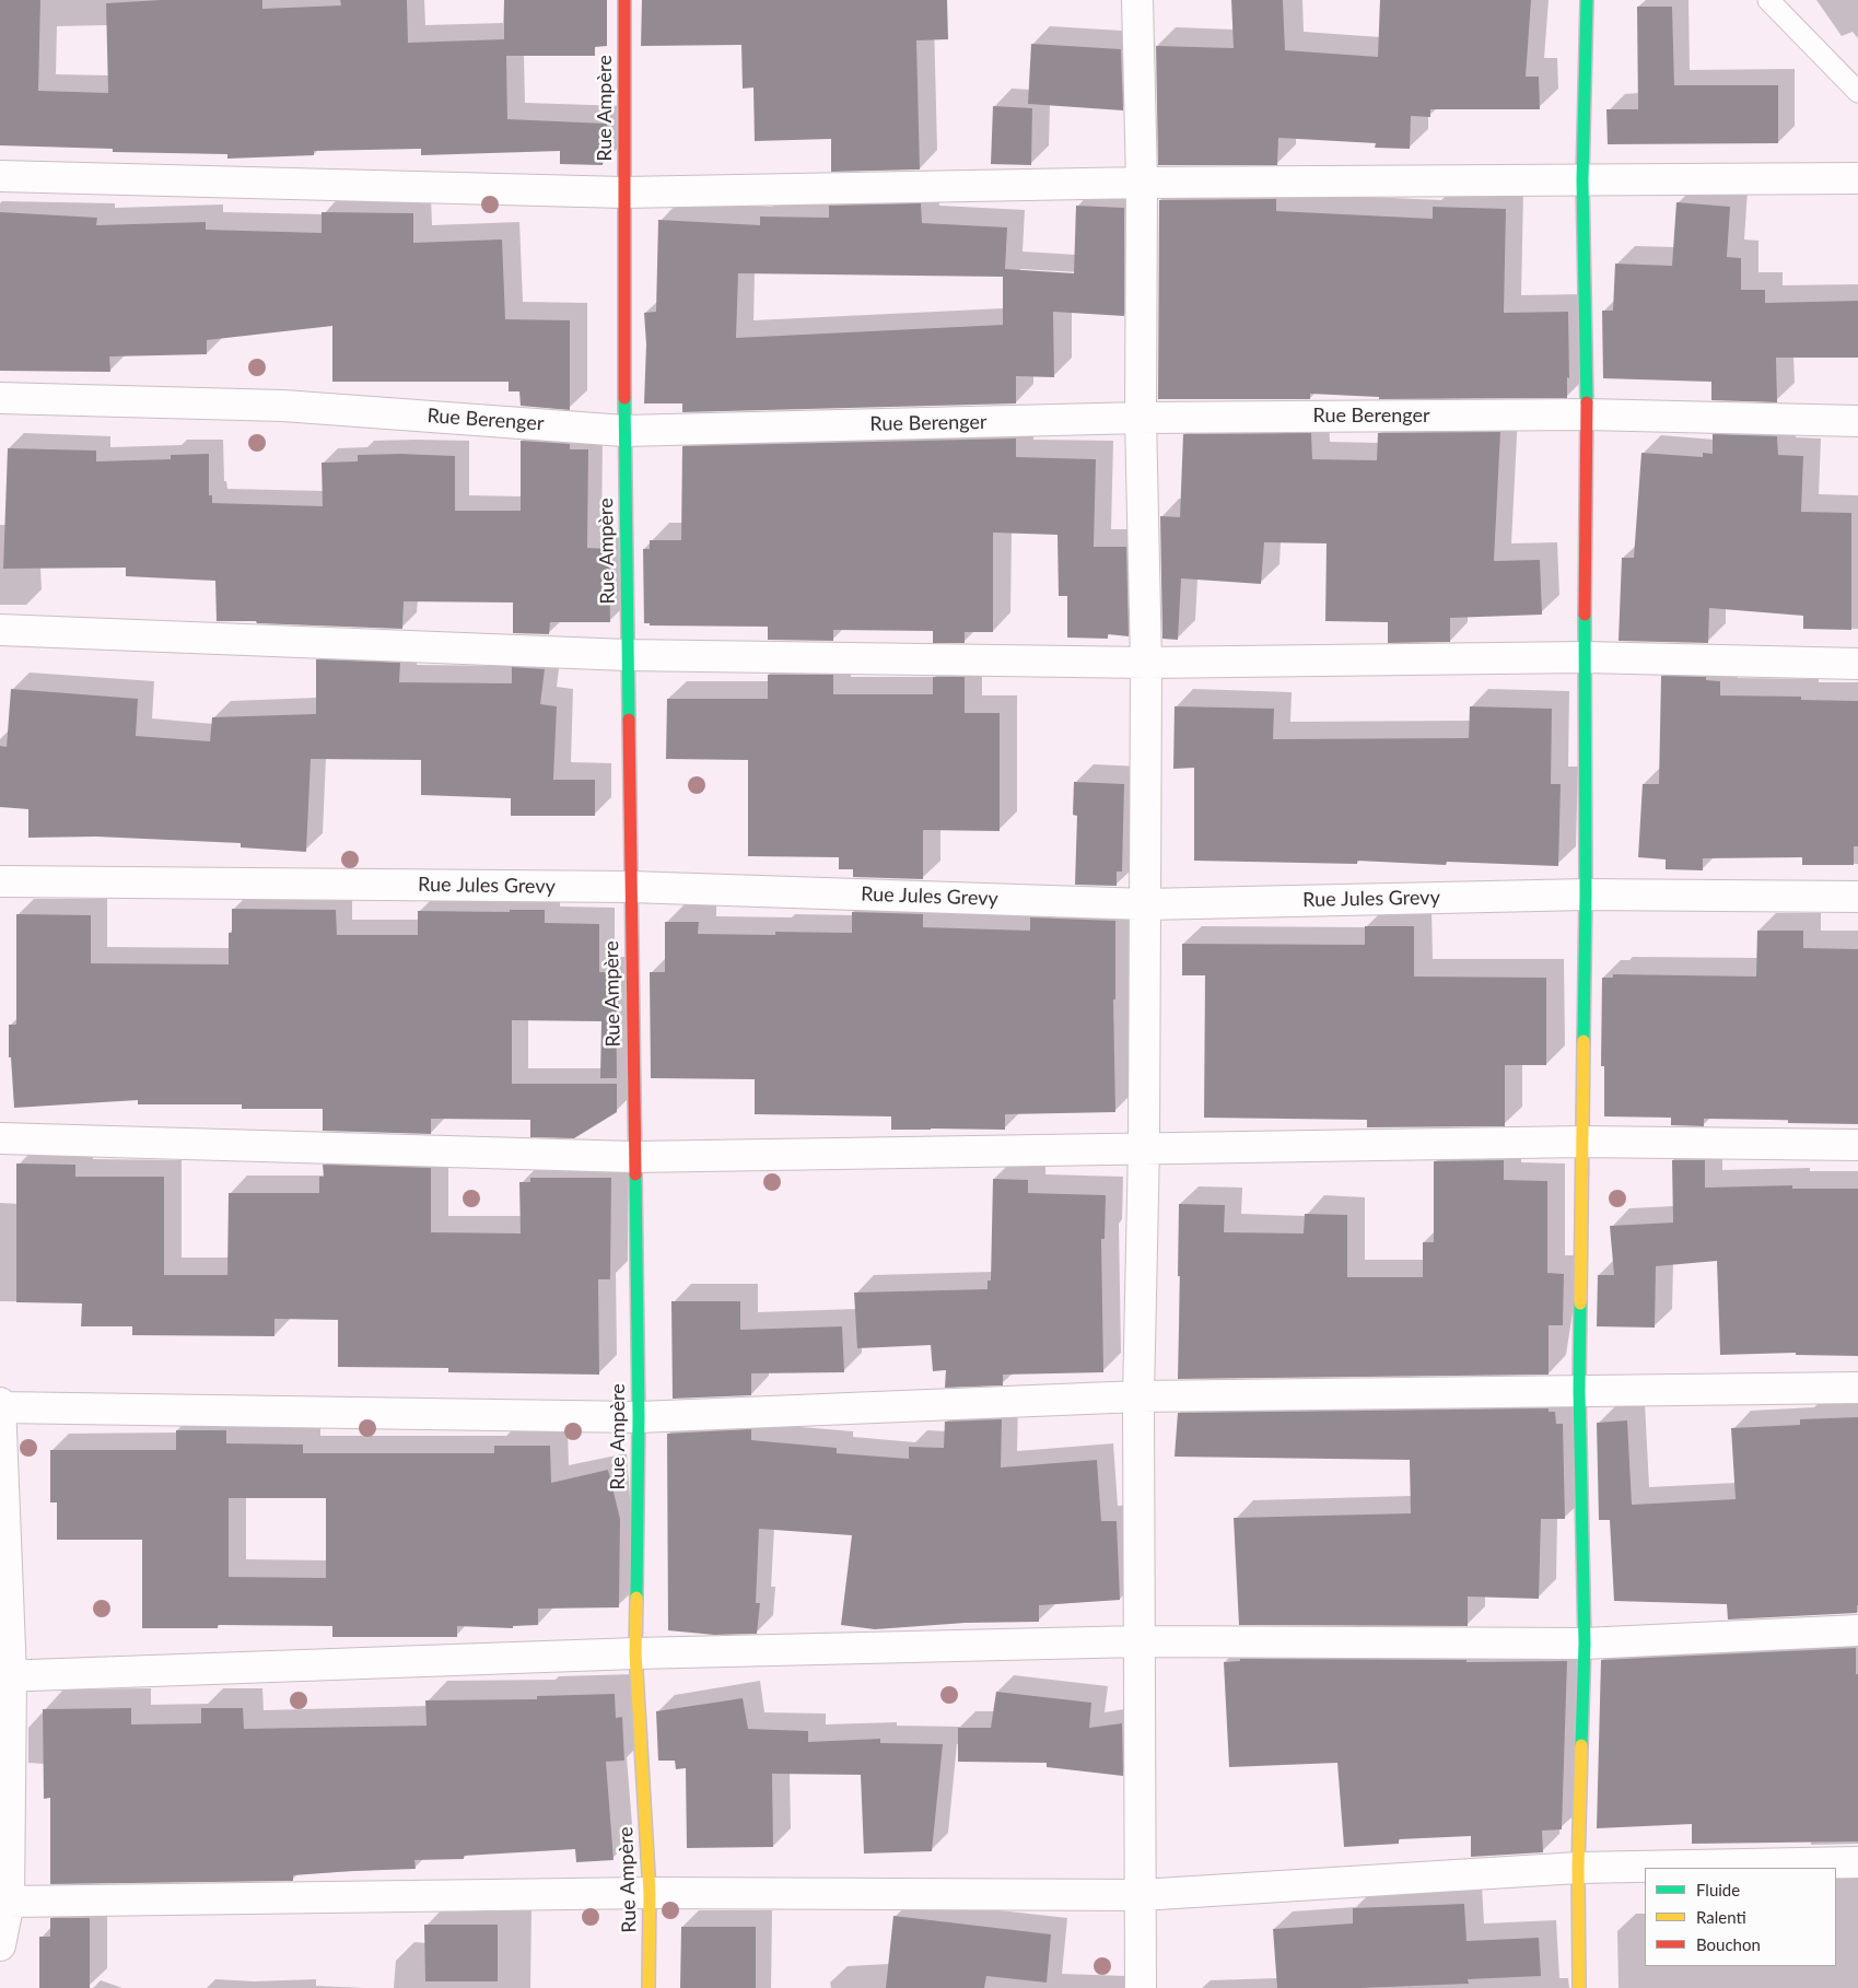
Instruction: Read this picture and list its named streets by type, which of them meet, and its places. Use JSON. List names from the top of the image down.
{
  "streets": {
    "street": ["Rue Ampère", "Rue Berenger", "Rue Jules Grevy"]
  },
  "crossings": [
    ["Rue Ampère", "Rue Berenger"],
    ["Rue Ampère", "Rue Jules Grevy"]
  ],
  "legend": ["Fluide", "Ralenti", "Bouchon"]
}
